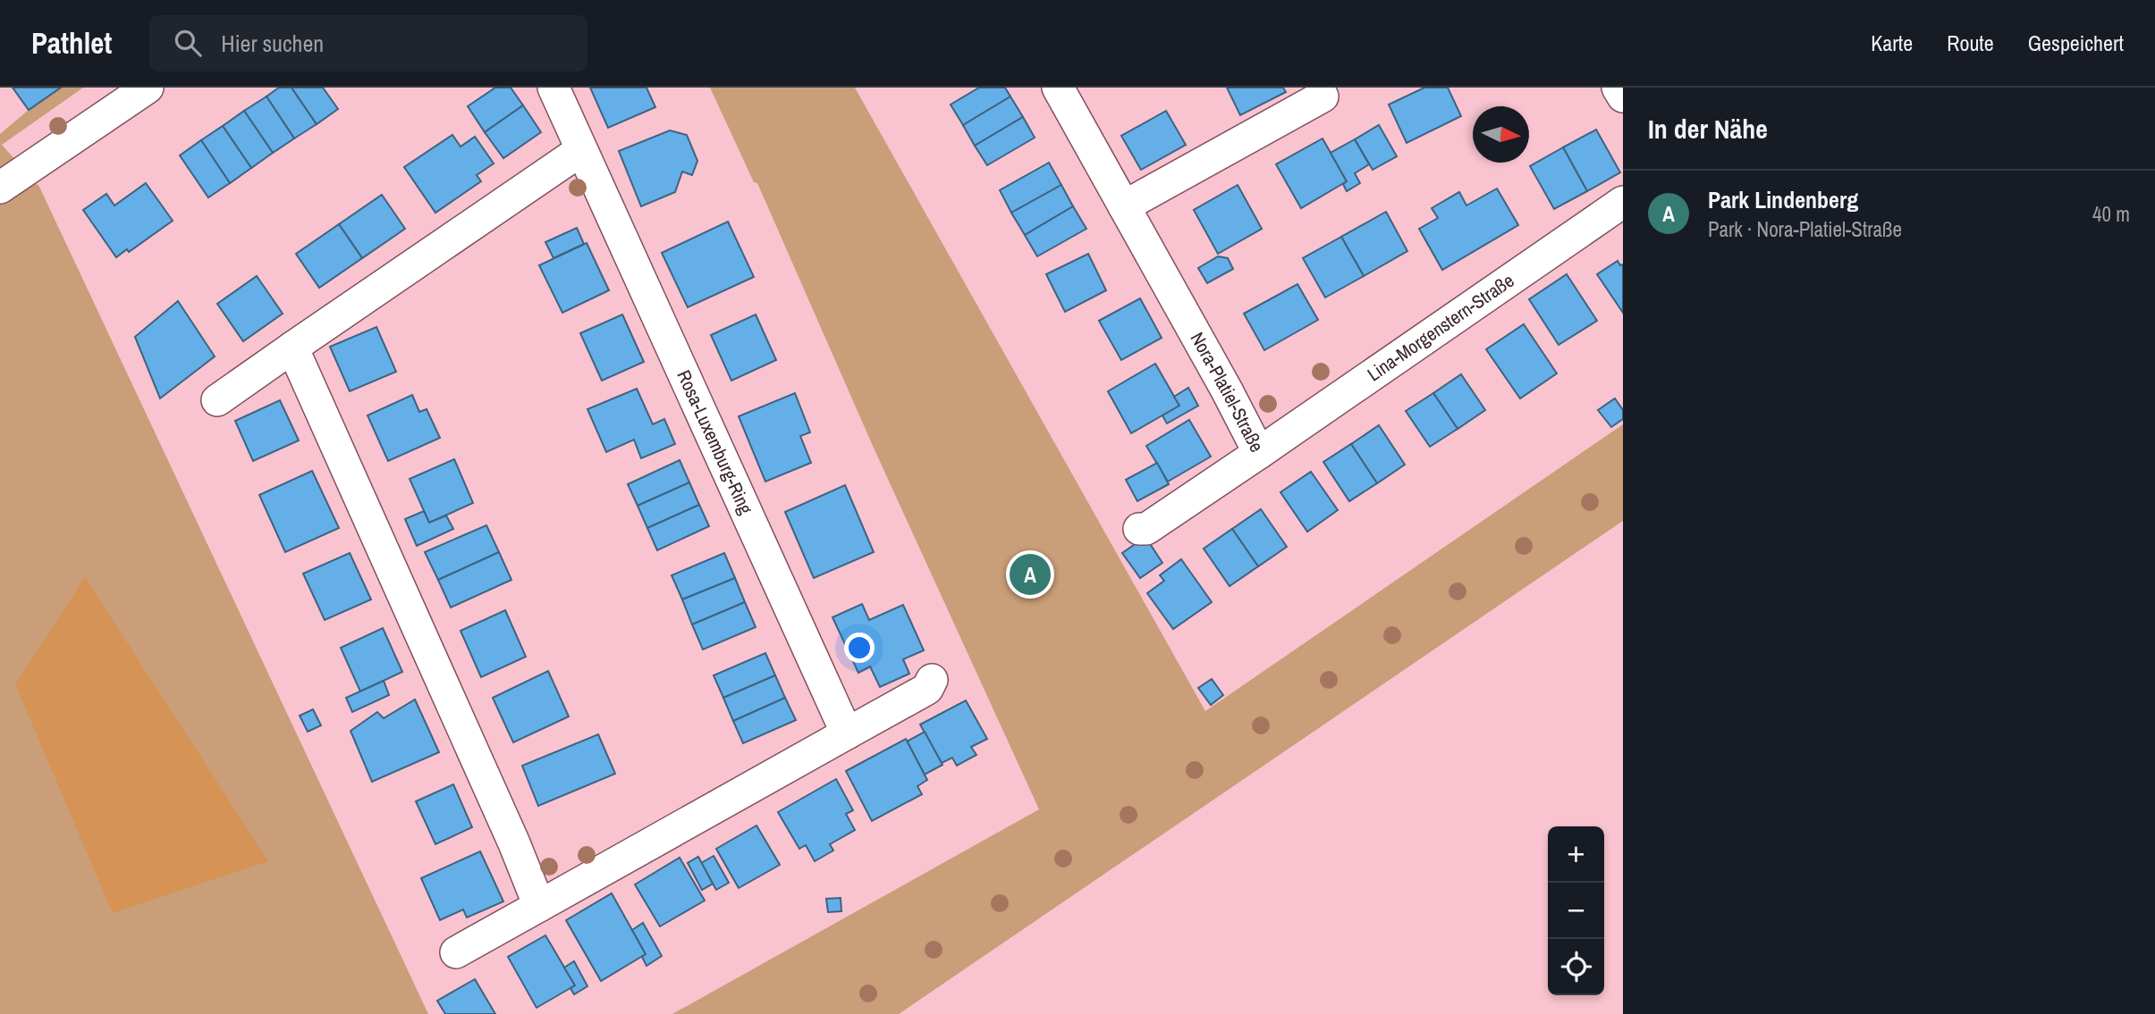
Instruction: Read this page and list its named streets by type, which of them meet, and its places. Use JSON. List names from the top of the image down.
{
  "streets": {
    "street": ["Lina-Morgenstern-Straße", "Nora-Platiel-Straße", "Rosa-Luxemburg-Ring"]
  },
  "crossings": [
    ["Lina-Morgenstern-Straße", "Nora-Platiel-Straße"]
  ],
  "north": "right",
  "page": {
    "header": "Pathlet",
    "search": "Hier suchen",
    "nav": ["Karte", "Route", "Gespeichert"],
    "heading": "In der Nähe",
    "list": [
      {
        "mark": "A",
        "name": "Park Lindenberg",
        "note": "Park · Nora-Platiel-Straße",
        "value": "40 m"
      }
    ],
    "pins": "A",
    "map_buttons": ["+", "−"]
  }
}
